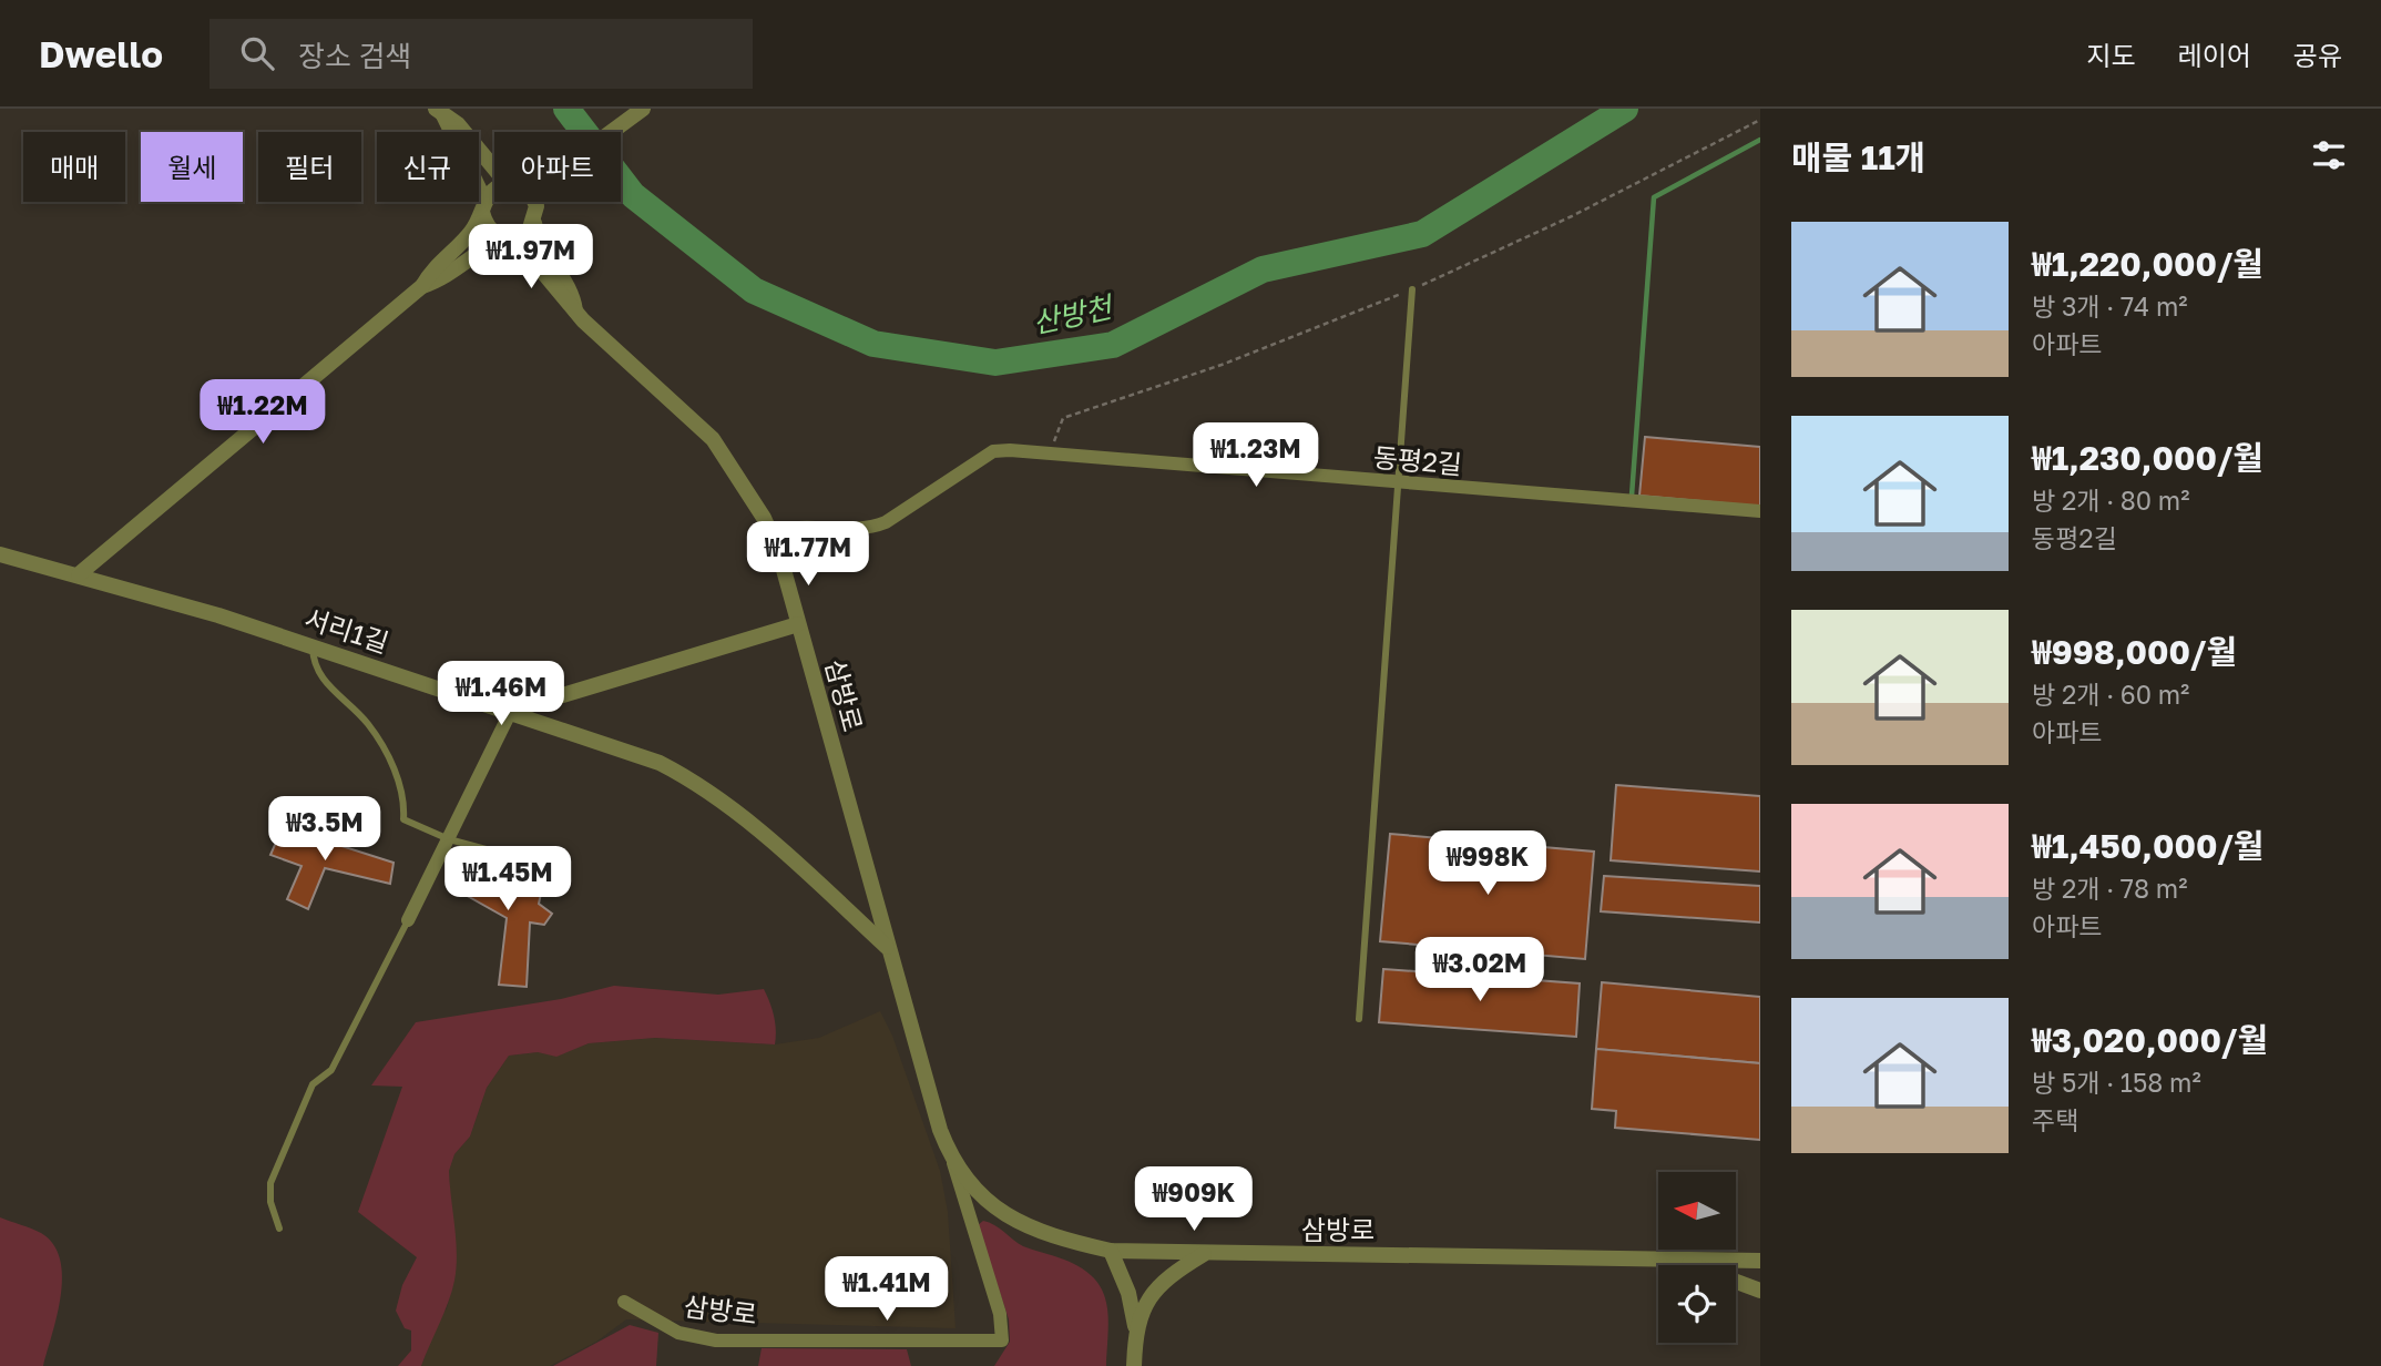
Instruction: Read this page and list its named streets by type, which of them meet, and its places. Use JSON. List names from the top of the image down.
{
  "streets": {
    "street": ["동평2길", "서리1길", "삼방로"]
  },
  "crossings": [
    ["동평2길", "삼방로"],
    ["서리1길", "삼방로"]
  ],
  "water": ["산방천"],
  "north": "left",
  "page": {
    "header": "Dwello",
    "search": "장소 검색",
    "nav": ["지도", "레이어", "공유"],
    "heading": "매물 11개",
    "chip": [
      "매매",
      "월세",
      "필터",
      "신규",
      "아파트"
    ],
    "list": [
      {
        "name": "₩1,220,000/월",
        "note": "방 3개 · 74 m² · 아파트"
      },
      {
        "name": "₩1,230,000/월",
        "note": "방 2개 · 80 m² · 동평2길"
      },
      {
        "name": "₩998,000/월",
        "note": "방 2개 · 60 m² · 아파트"
      },
      {
        "name": "₩1,450,000/월",
        "note": "방 2개 · 78 m² · 아파트"
      },
      {
        "name": "₩3,020,000/월",
        "note": "방 5개 · 158 m² · 주택"
      }
    ],
    "price": [
      "₩1.97M",
      "₩1.22M",
      "₩1.23M",
      "₩1.77M",
      "₩1.46M",
      "₩3.5M",
      "₩998K",
      "₩1.45M",
      "₩3.02M",
      "₩909K",
      "₩1.41M"
    ]
  }
}
